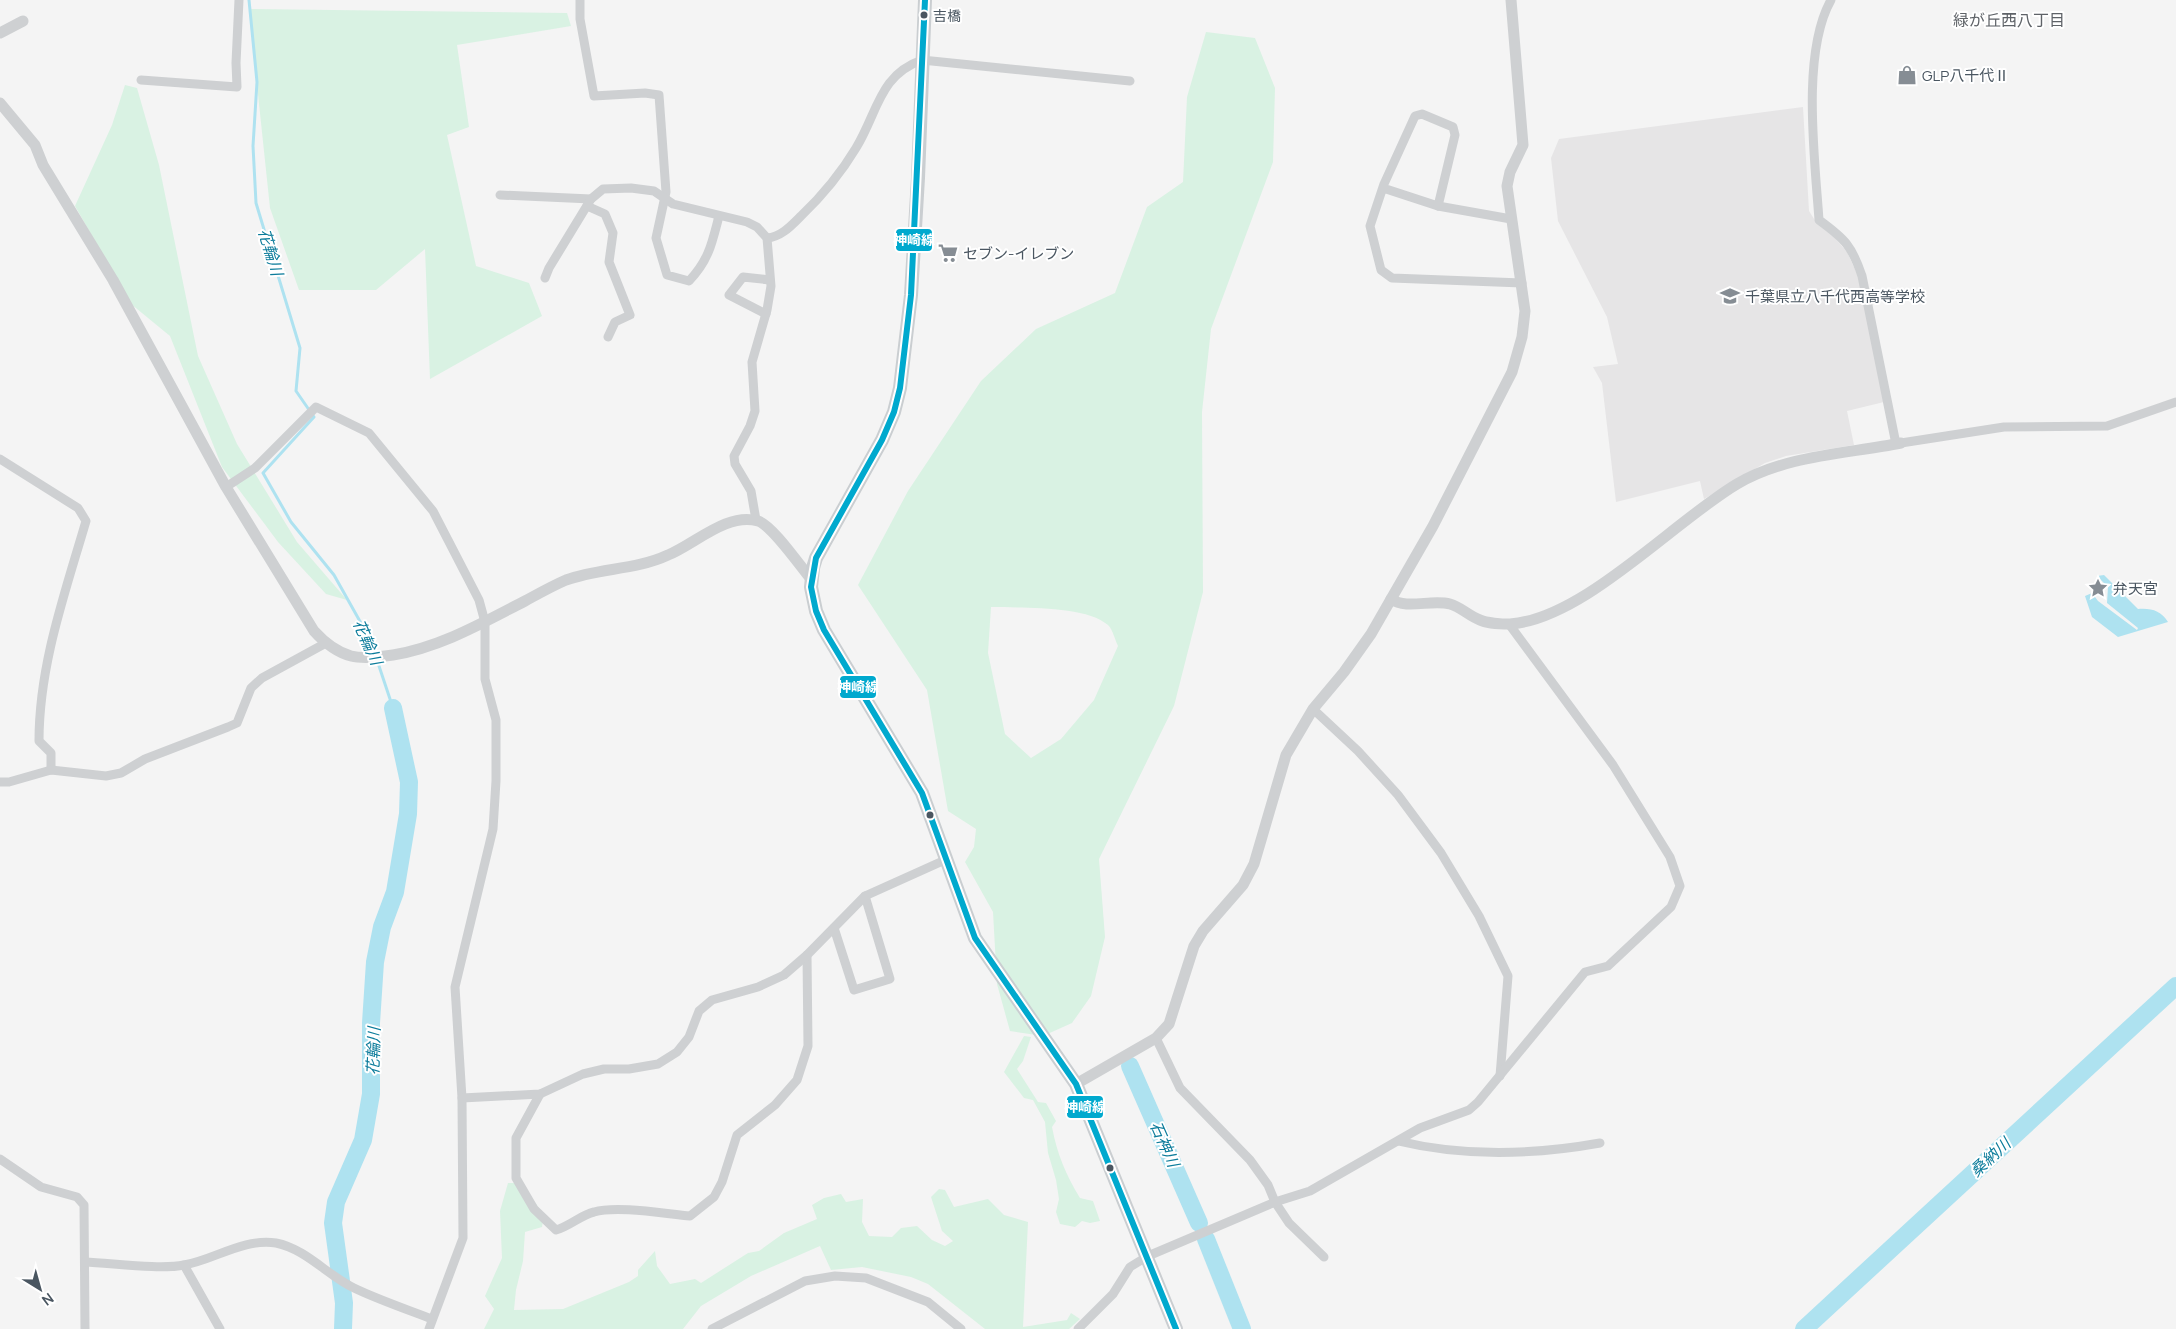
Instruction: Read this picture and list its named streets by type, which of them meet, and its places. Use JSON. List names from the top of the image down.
{
  "districts": ["緑が丘西八丁目"],
  "water": ["花輪川", "石神川", "桑納川"],
  "places": {
    "other": ["吉橋"],
    "shop": ["GLP八千代Ⅱ"],
    "supermarket": ["セブン-イレブン"],
    "school or university": ["千葉県立八千代西高等学校"],
    "place": ["弁天宮"]
  },
  "lines": ["transit line 神崎線"],
  "north": "bottom right"
}
